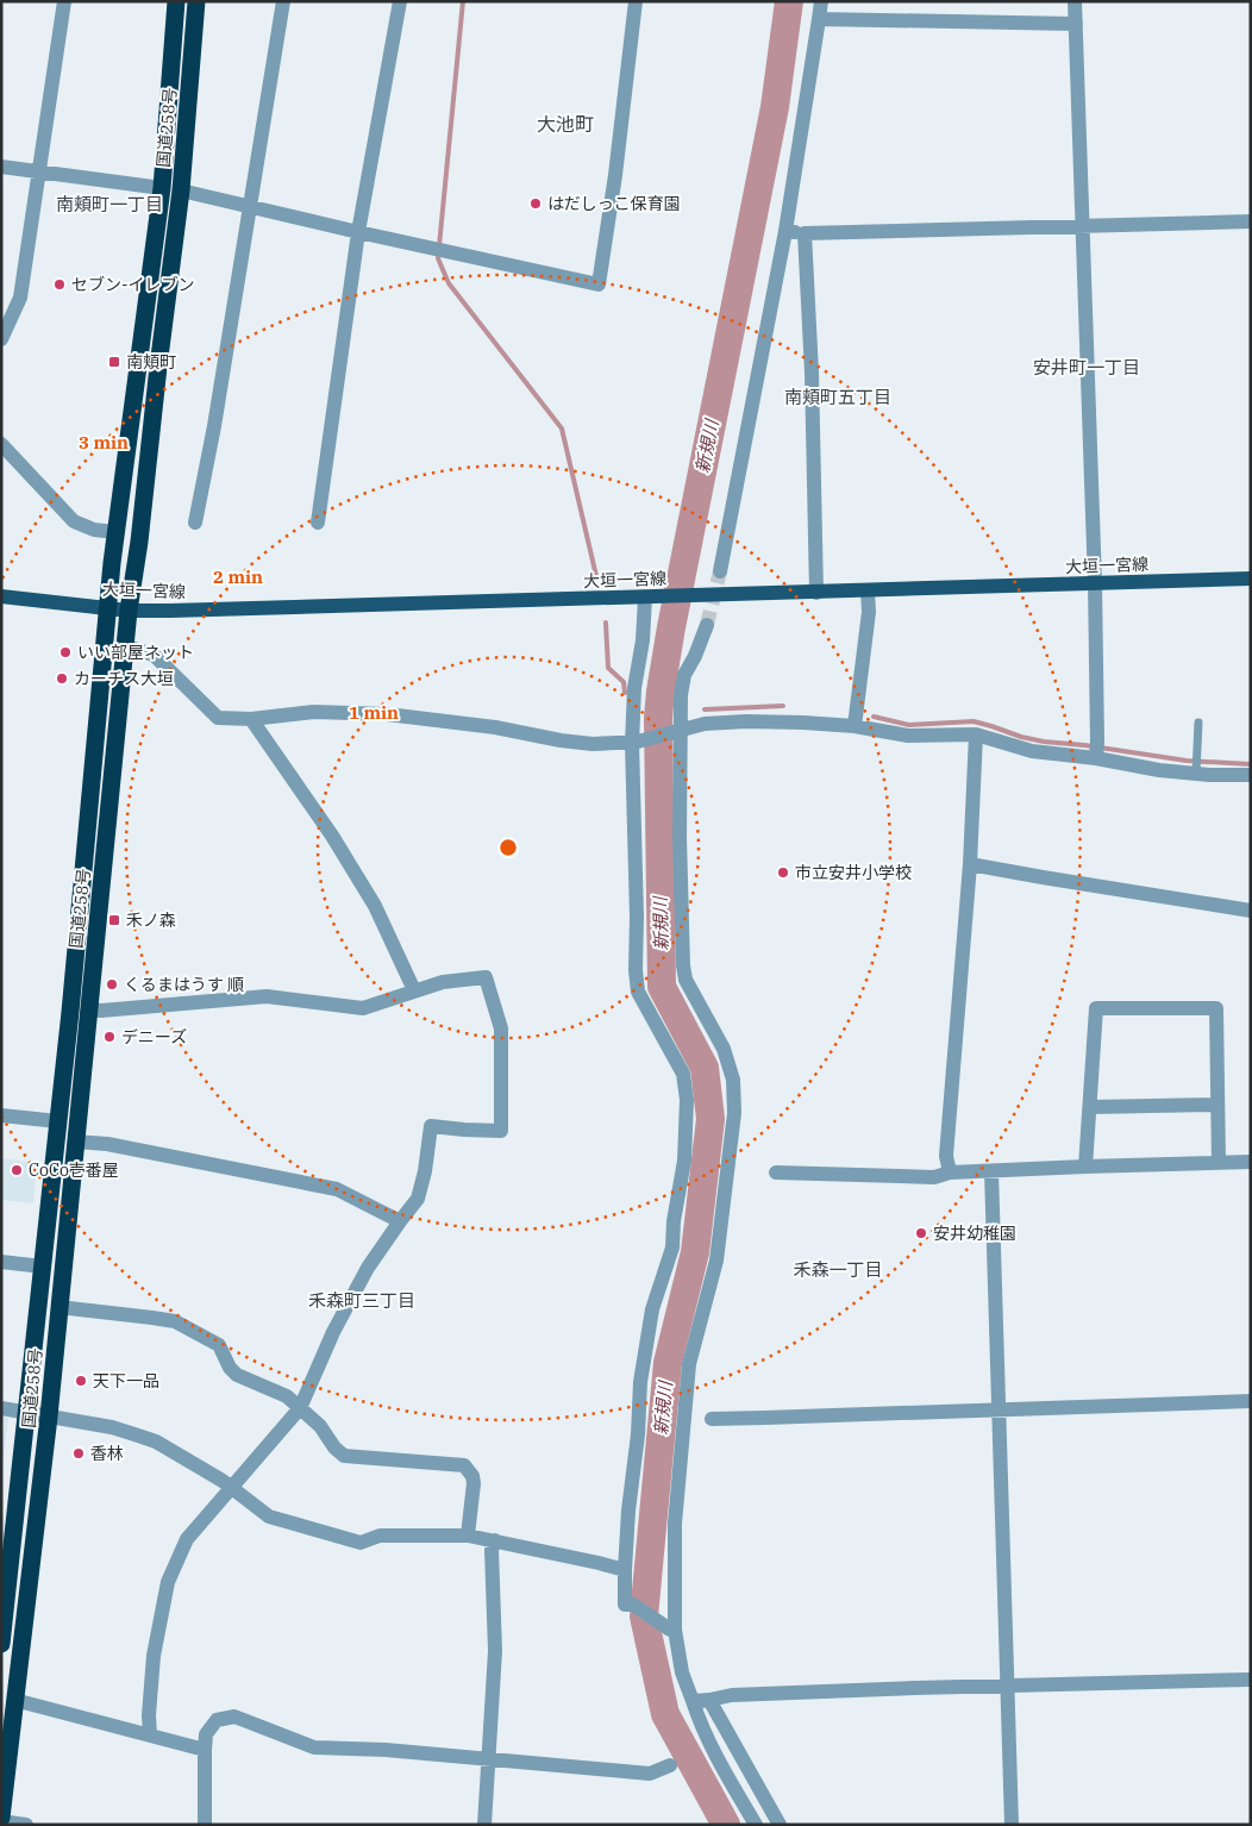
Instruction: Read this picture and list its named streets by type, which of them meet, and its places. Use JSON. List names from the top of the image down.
{
  "streets": {
    "highway": ["国道258号"],
    "main road": ["大垣一宮線"]
  },
  "crossings": [
    ["国道258号", "大垣一宮線"]
  ],
  "districts": [
    "大池町",
    "南頬町一丁目",
    "安井町一丁目",
    "南頬町五丁目",
    "禾森一丁目",
    "禾森町三丁目"
  ],
  "water": ["新規川"],
  "places": {
    "other": [
      "はだしっこ保育園",
      "セブン-イレブン",
      "いい部屋ネット",
      "カーチス大垣",
      "市立安井小学校",
      "くるまはうす 順",
      "デニーズ",
      "CoCo壱番屋",
      "安井幼稚園",
      "天下一品",
      "香林"
    ],
    "transit": ["南頬町", "禾ノ森"]
  },
  "rings": ["3 min", "2 min", "1 min"]
}
